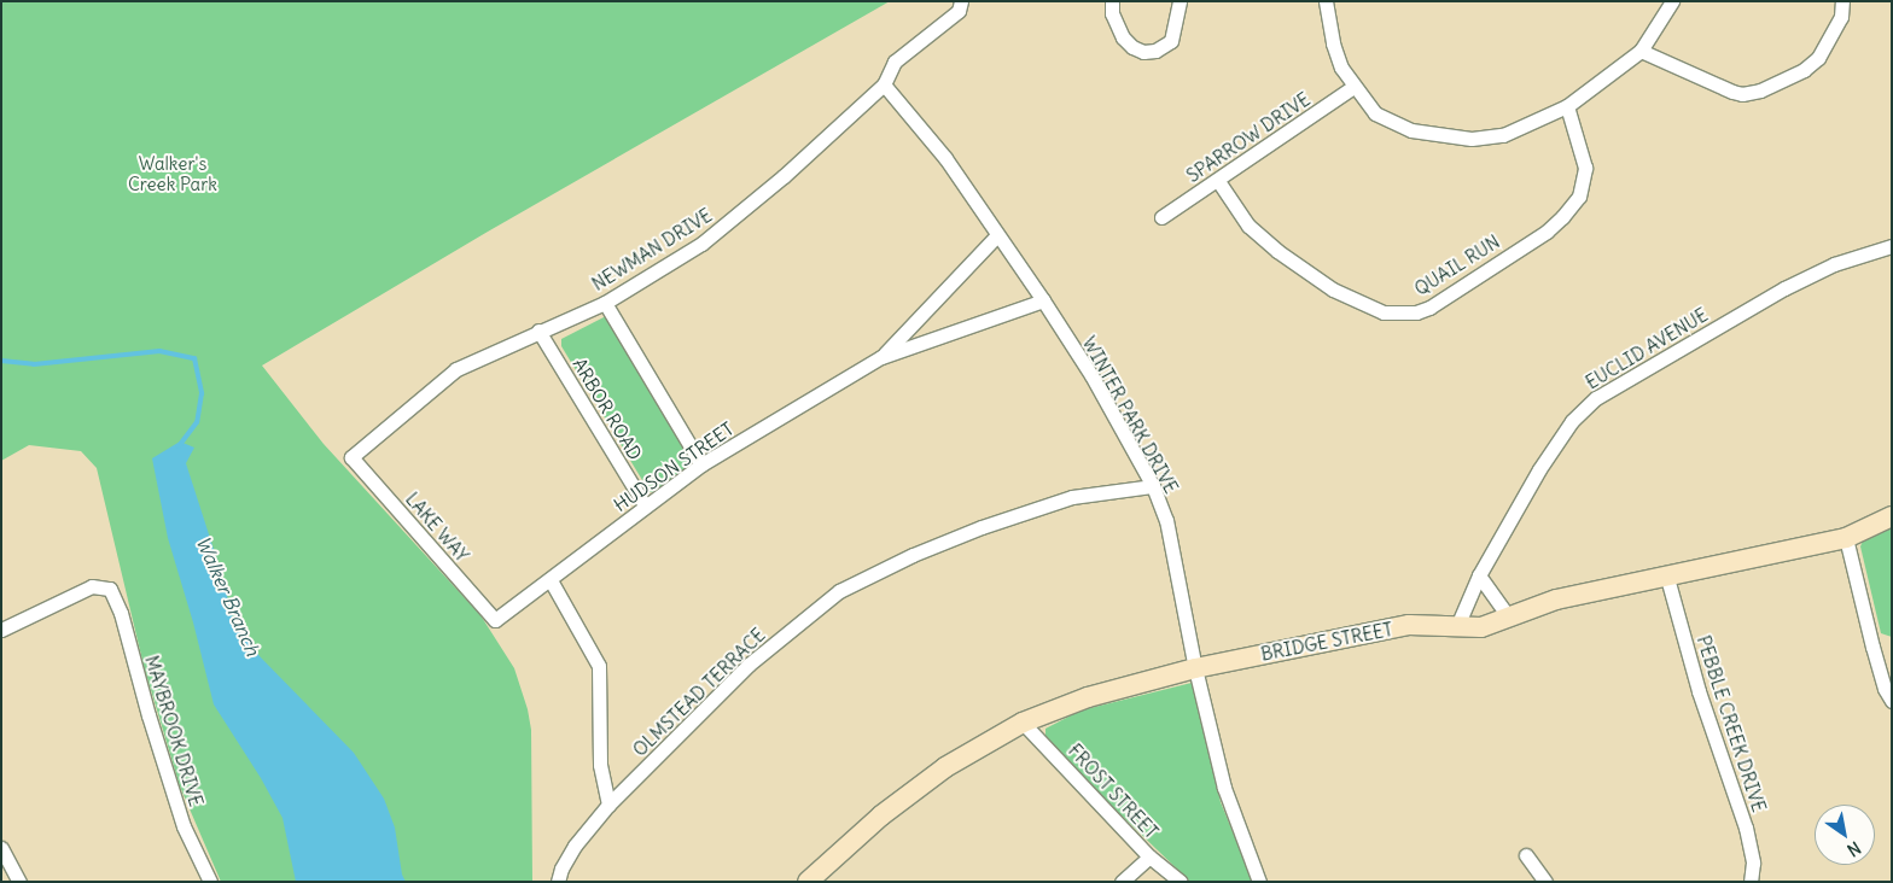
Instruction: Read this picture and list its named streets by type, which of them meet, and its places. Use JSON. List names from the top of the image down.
{
  "streets": {
    "street": [
      "SPARROW DRIVE",
      "NEWMAN DRIVE",
      "QUAIL RUN",
      "EUCLID AVENUE",
      "ARBOR ROAD",
      "WINTER PARK DRIVE",
      "HUDSON STREET",
      "LAKE WAY",
      "BRIDGE STREET",
      "OLMSTEAD TERRACE",
      "PEBBLE CREEK DRIVE",
      "MAYBROOK DRIVE",
      "FROST STREET"
    ]
  },
  "crossings": [
    ["SPARROW DRIVE", "QUAIL RUN"],
    ["NEWMAN DRIVE", "ARBOR ROAD"],
    ["NEWMAN DRIVE", "WINTER PARK DRIVE"],
    ["NEWMAN DRIVE", "LAKE WAY"],
    ["EUCLID AVENUE", "BRIDGE STREET"],
    ["ARBOR ROAD", "HUDSON STREET"],
    ["WINTER PARK DRIVE", "HUDSON STREET"],
    ["WINTER PARK DRIVE", "BRIDGE STREET"],
    ["WINTER PARK DRIVE", "OLMSTEAD TERRACE"],
    ["HUDSON STREET", "LAKE WAY"],
    ["BRIDGE STREET", "PEBBLE CREEK DRIVE"],
    ["BRIDGE STREET", "FROST STREET"]
  ],
  "water": ["Walker Branch"],
  "parks": ["Walker's Creek Park"],
  "north": "bottom right"
}
